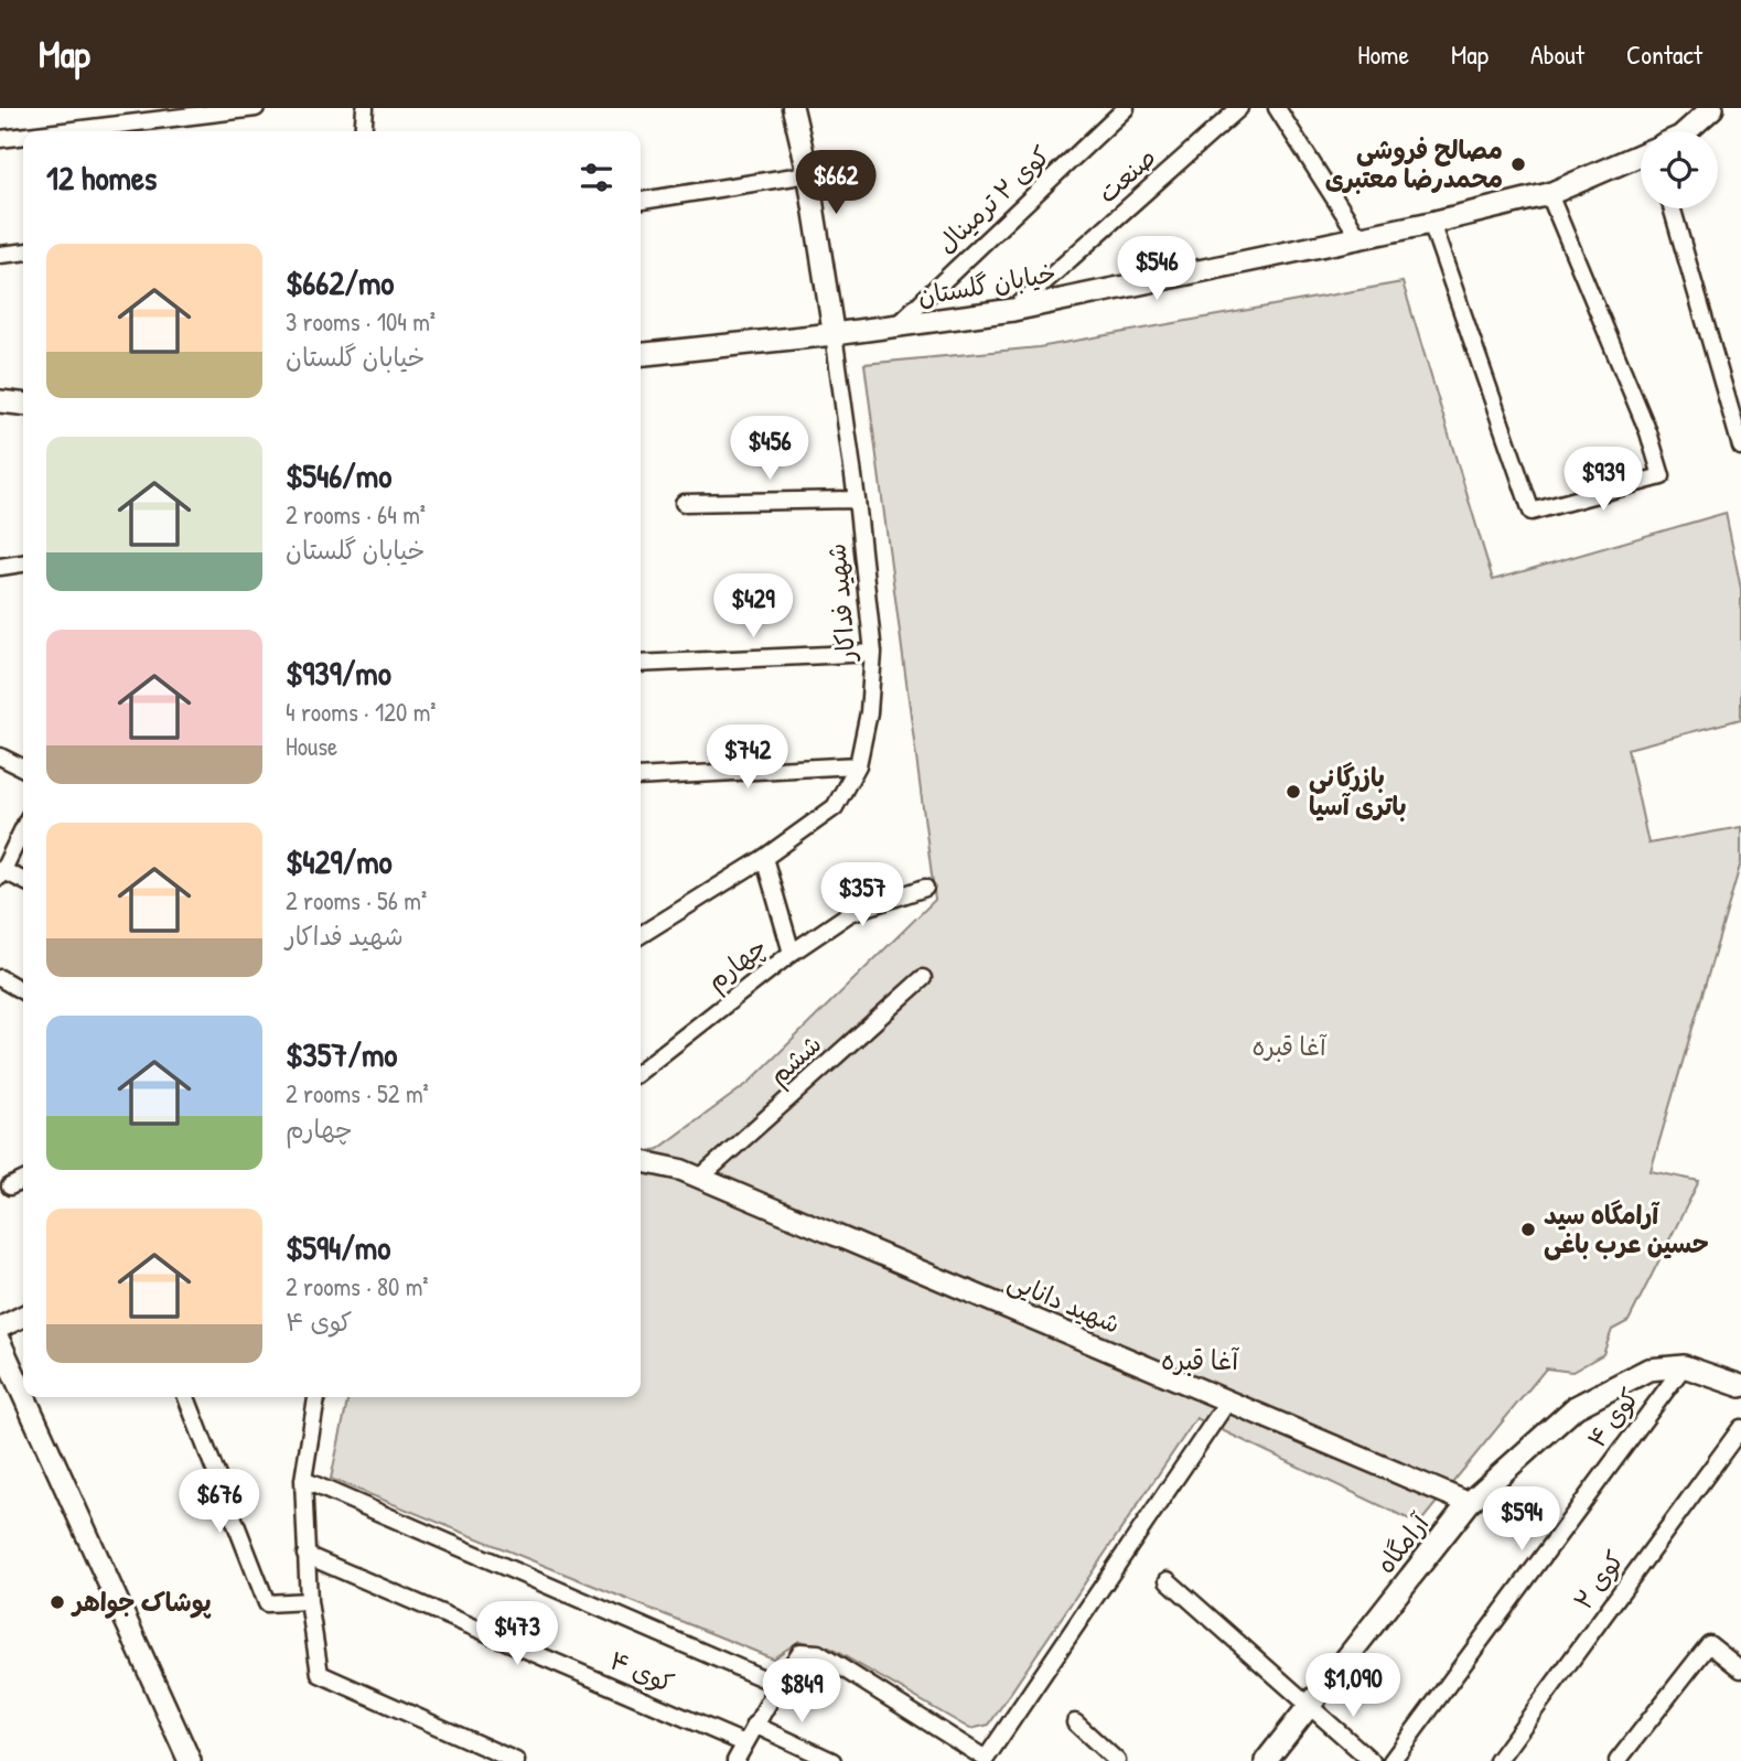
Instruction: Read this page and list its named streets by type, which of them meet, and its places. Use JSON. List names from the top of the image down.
{
  "streets": {
    "main road": ["خیابان گلستان", "آرامگاه"],
    "street": [
      "صنعت",
      "کوی ۲ ترمینال",
      "شهید فداکار",
      "چهارم",
      "ششم",
      "شهید دانایی",
      "کوی ۴",
      "کوی ۲"
    ]
  },
  "crossings": [
    ["صنعت", "خیابان گلستان"],
    ["کوی ۲ ترمینال", "خیابان گلستان"],
    ["خیابان گلستان", "شهید فداکار"],
    ["شهید فداکار", "چهارم"],
    ["ششم", "شهید دانایی"],
    ["شهید دانایی", "آرامگاه"],
    ["کوی ۴", "آرامگاه"]
  ],
  "districts": ["آغا قبره"],
  "parks": ["آغا قبره"],
  "places": [
    "مصالح فروشی محمدرضا معتبری",
    "بازرگانی باتری آسیا",
    "آرامگاه سید حسین عرب باغی",
    "پوشاک جواهر"
  ],
  "page": {
    "header": "Map",
    "nav": [
      "Home",
      "Map",
      "About",
      "Contact"
    ],
    "heading": "12 homes",
    "price": [
      "$662",
      "$546",
      "$456",
      "$939",
      "$429",
      "$742",
      "$357",
      "$676",
      "$594",
      "$473",
      "$1,090",
      "$849"
    ],
    "list": [
      {
        "name": "$662/mo",
        "note": "3 rooms · 104 m² · خیابان گلستان"
      },
      {
        "name": "$546/mo",
        "note": "2 rooms · 64 m² · خیابان گلستان"
      },
      {
        "name": "$939/mo",
        "note": "4 rooms · 120 m² · House"
      },
      {
        "name": "$429/mo",
        "note": "2 rooms · 56 m² · شهید فداکار"
      },
      {
        "name": "$357/mo",
        "note": "2 rooms · 52 m² · چهارم"
      },
      {
        "name": "$594/mo",
        "note": "2 rooms · 80 m² · کوی ۴"
      }
    ]
  }
}
